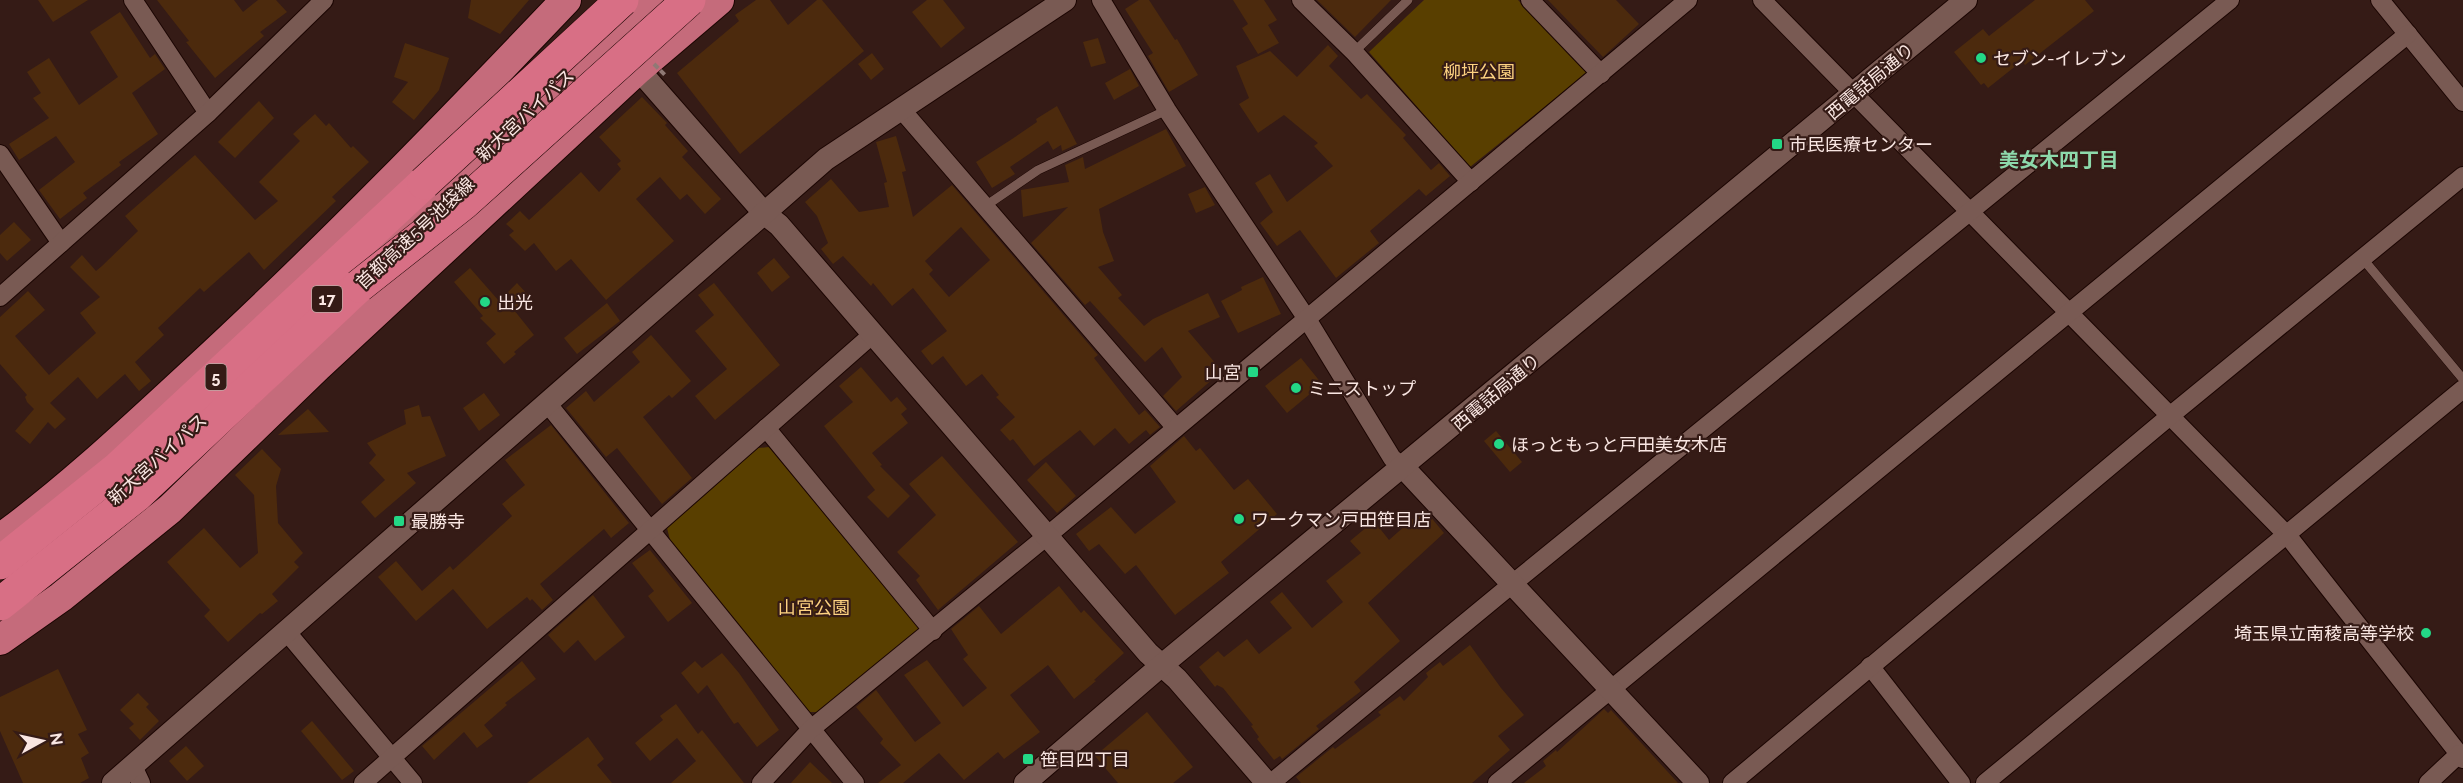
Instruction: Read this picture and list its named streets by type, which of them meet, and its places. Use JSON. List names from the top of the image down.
{
  "streets": {
    "highway": [
      "新大宮バイパス",
      "首都高速5号池袋線",
      "17",
      "5"
    ],
    "street": ["西電話局通り"]
  },
  "districts": ["美女木四丁目"],
  "parks": ["柳坪公園", "山宮公園"],
  "places": {
    "other": [
      "セブン-イレブン",
      "出光",
      "ミニストップ",
      "ほっともっと戸田美女木店",
      "ワークマン戸田笹目店",
      "埼玉県立南稜高等学校"
    ],
    "transit": [
      "市民医療センター",
      "山宮",
      "最勝寺",
      "笹目四丁目"
    ]
  },
  "north": "right"
}
